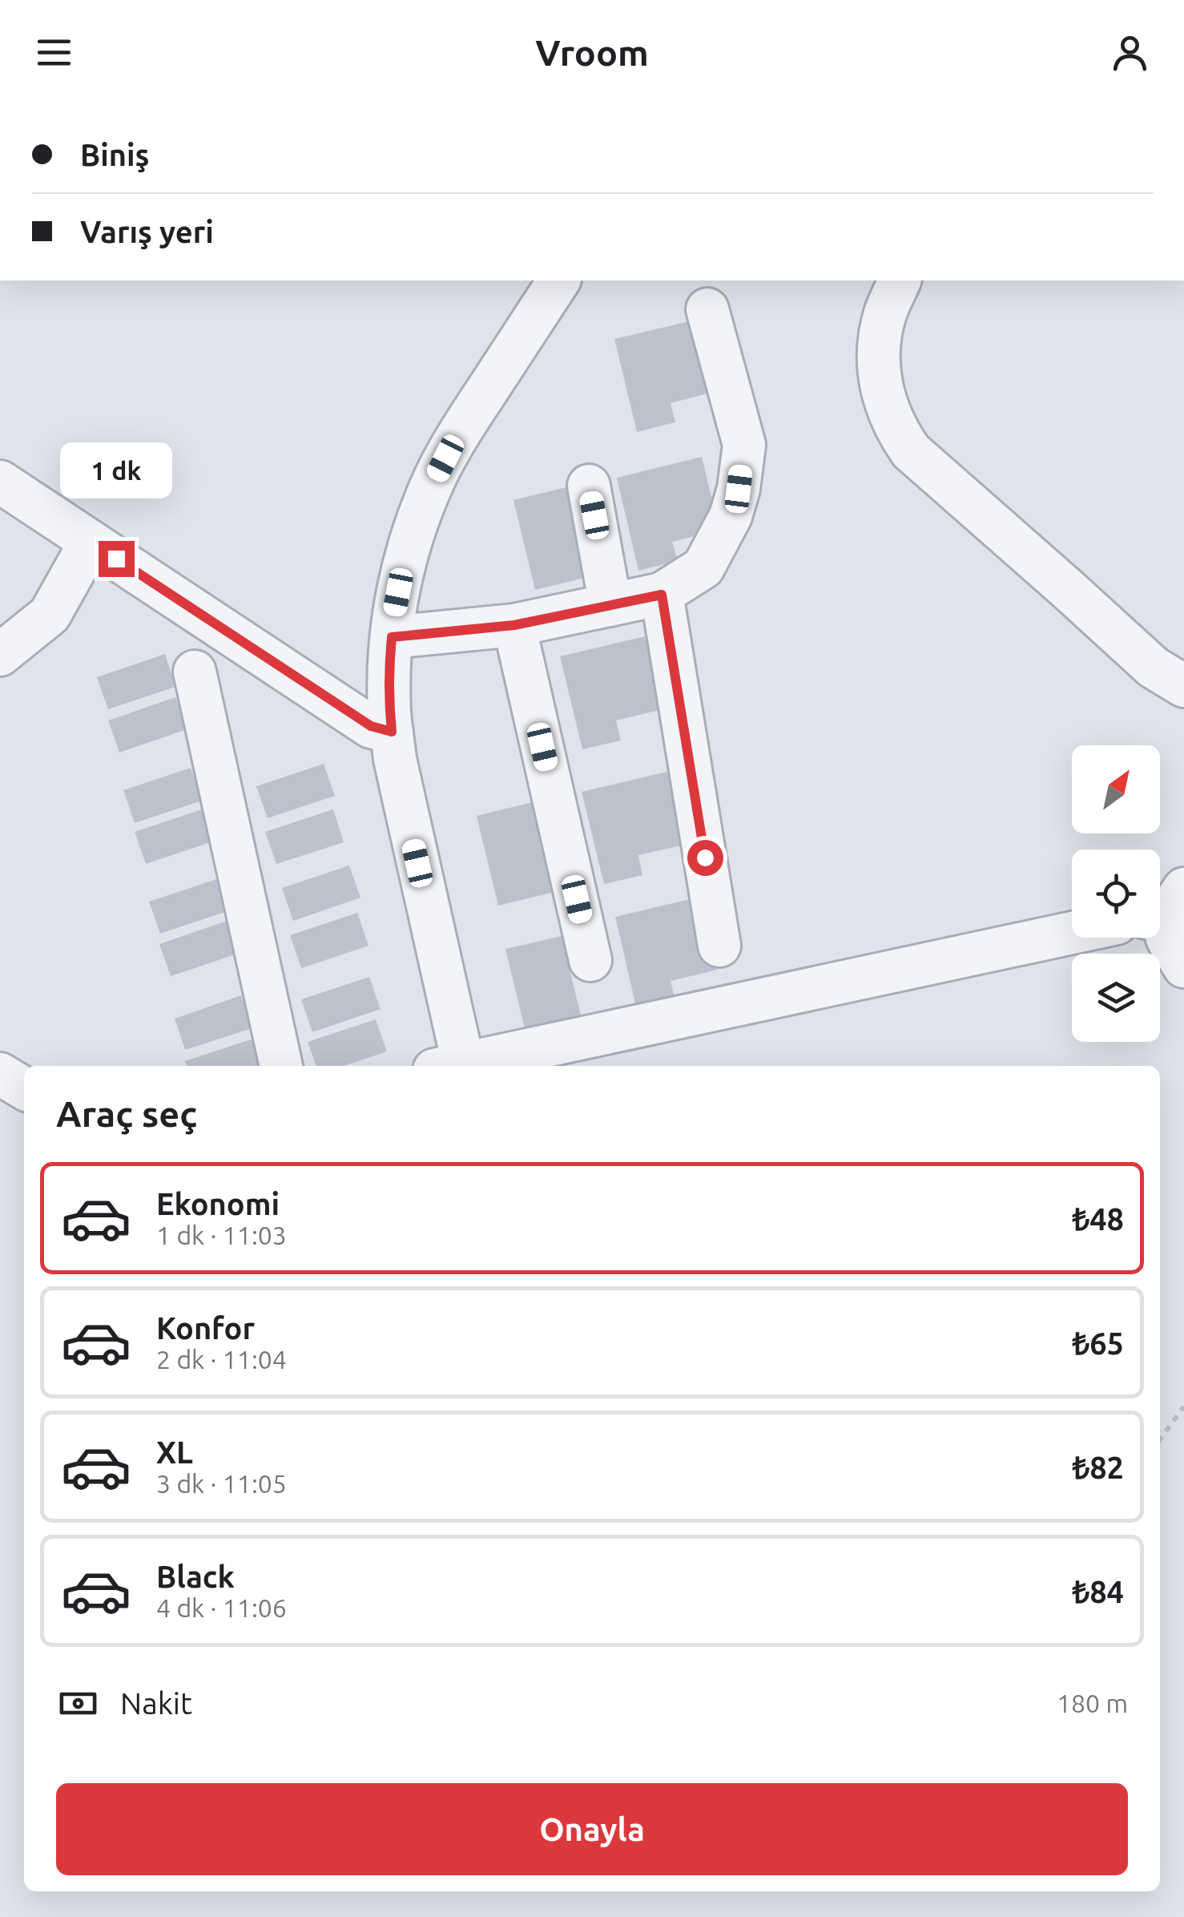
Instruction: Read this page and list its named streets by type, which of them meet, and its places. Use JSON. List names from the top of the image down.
{
  "north": "top right",
  "page": {
    "header": "Vroom",
    "banner": ["Biniş", "Varış yeri"],
    "bubble": "1 dk",
    "heading": "Araç seç",
    "list": [
      {
        "name": "Ekonomi",
        "note": "1 dk · 11:03",
        "value": "₺48"
      },
      {
        "name": "Konfor",
        "note": "2 dk · 11:04",
        "value": "₺65"
      },
      {
        "name": "XL",
        "note": "3 dk · 11:05",
        "value": "₺82"
      },
      {
        "name": "Black",
        "note": "4 dk · 11:06",
        "value": "₺84"
      }
    ],
    "pay": ["Nakit", "180 m"],
    "buttons": "Onayla"
  }
}
